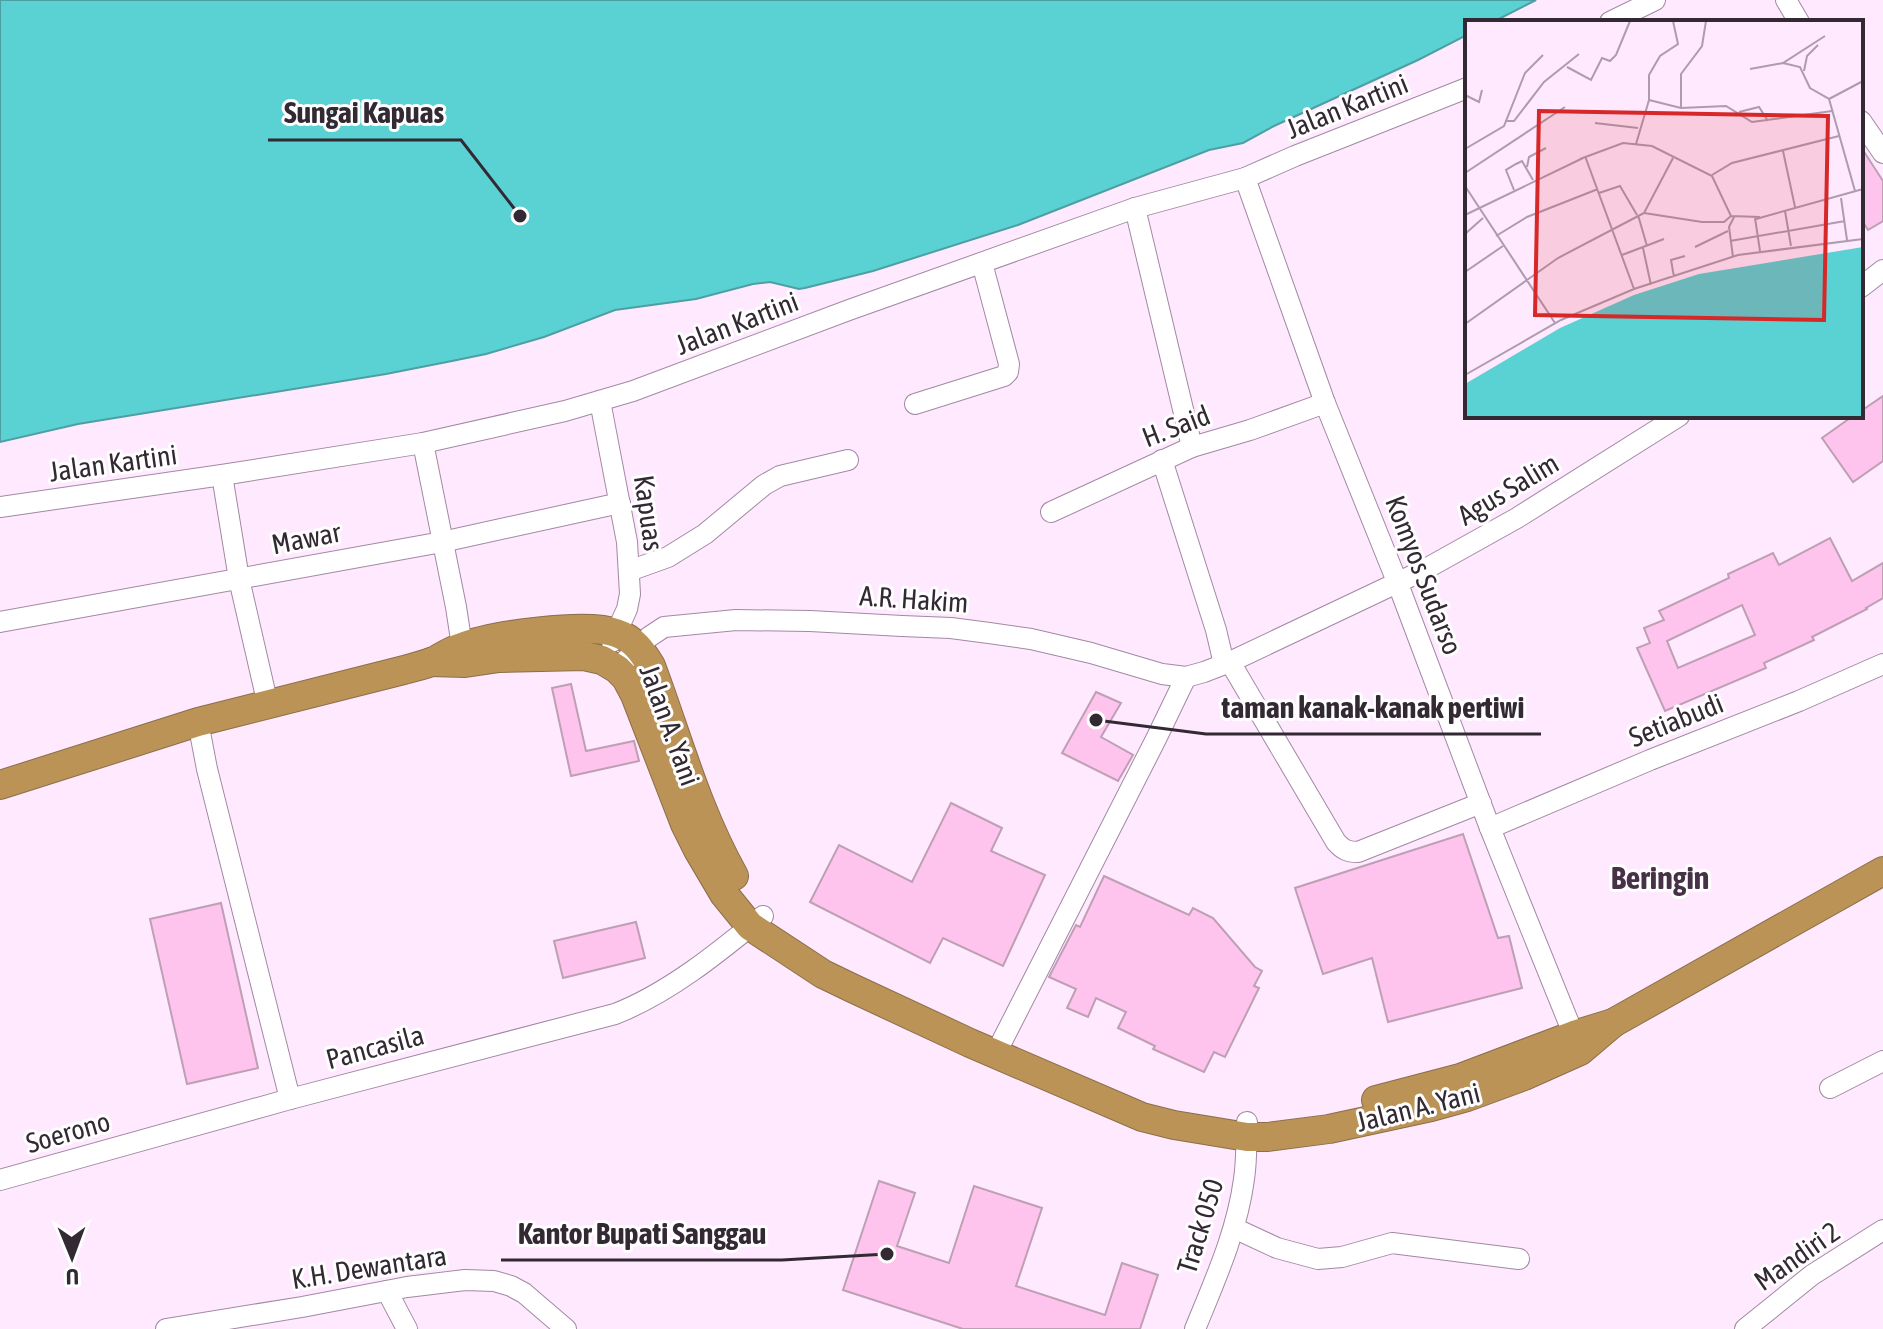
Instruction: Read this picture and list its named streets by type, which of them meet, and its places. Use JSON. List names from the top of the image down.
{
  "streets": {
    "highway": ["Jalan A. Yani"],
    "street": [
      "Jalan Kartini",
      "H. Said",
      "Agus Salim",
      "Kapuas",
      "Mawar",
      "Komyos Sudarso",
      "A.R. Hakim",
      "Setiabudi",
      "Pancasila",
      "Soerono",
      "Track 050",
      "Mandiri 2",
      "K.H. Dewantara"
    ]
  },
  "crossings": [
    ["Jalan Kartini", "Kapuas"],
    ["Jalan Kartini", "Komyos Sudarso"],
    ["H. Said", "Komyos Sudarso"],
    ["Agus Salim", "Komyos Sudarso"],
    ["Agus Salim", "A.R. Hakim"],
    ["Kapuas", "Mawar"],
    ["Kapuas", "A.R. Hakim"],
    ["Kapuas", "Jalan A. Yani"],
    ["Komyos Sudarso", "Setiabudi"],
    ["Komyos Sudarso", "Jalan A. Yani"],
    ["A.R. Hakim", "Jalan A. Yani"],
    ["Jalan A. Yani", "Pancasila"],
    ["Jalan A. Yani", "Track 050"],
    ["Pancasila", "Soerono"]
  ],
  "districts": ["Beringin"],
  "places": ["Sungai Kapuas", "taman kanak-kanak pertiwi", "Kantor Bupati Sanggau"],
  "north": "bottom"
}
